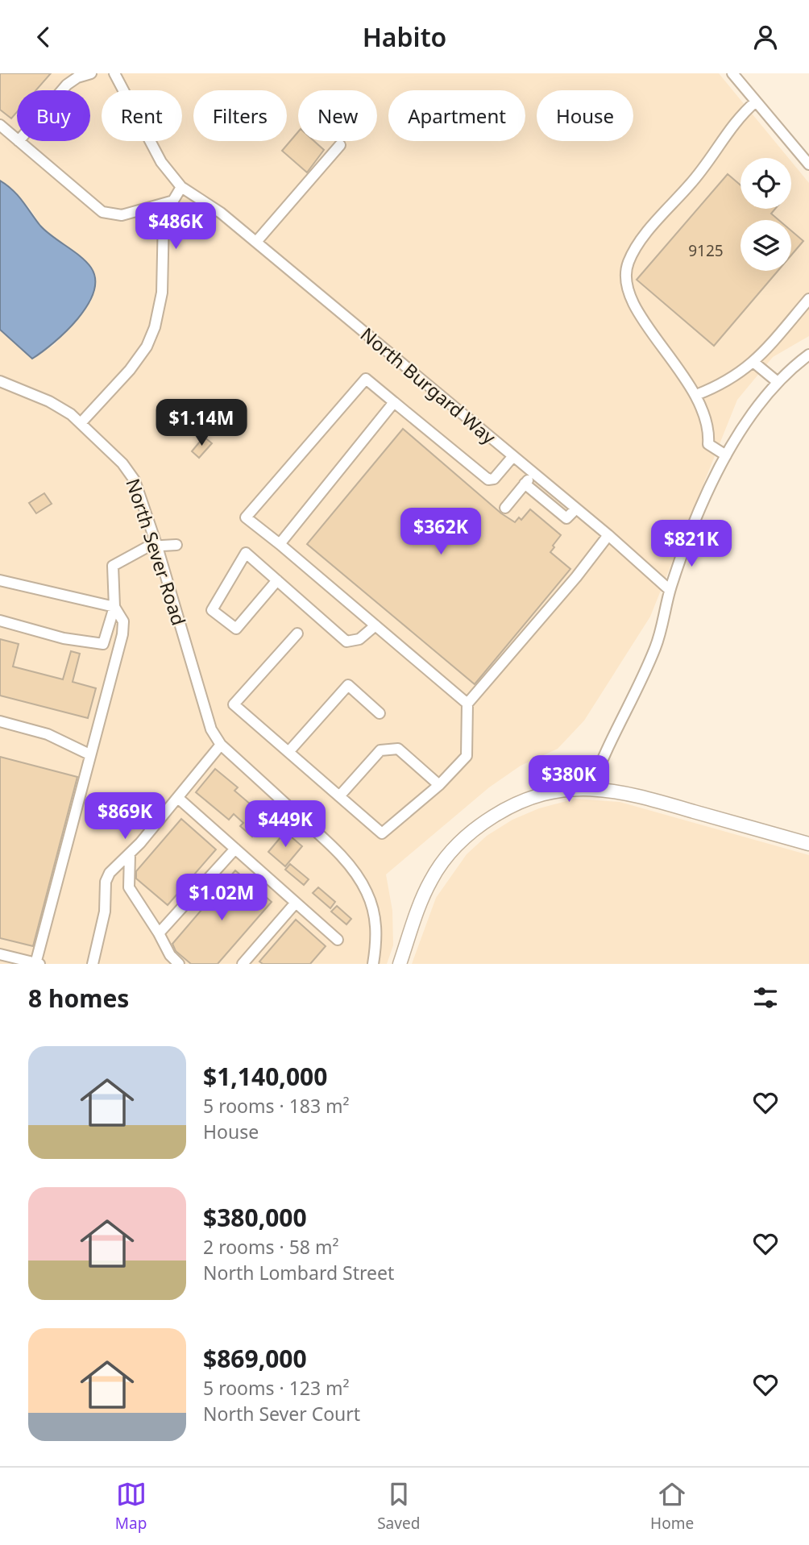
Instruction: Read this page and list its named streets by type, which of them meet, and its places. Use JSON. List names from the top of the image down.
{
  "streets": {
    "street": ["North Burgard Way", "North Sever Road"]
  },
  "house_numbers": ["9125"],
  "page": {
    "header": "Habito",
    "chip": [
      "Buy",
      "Rent",
      "Filters",
      "New",
      "Apartment",
      "House"
    ],
    "price": [
      "$486K",
      "$1.14M",
      "$362K",
      "$821K",
      "$380K",
      "$869K",
      "$449K",
      "$1.02M"
    ],
    "heading": "8 homes",
    "list": [
      {
        "name": "$1,140,000",
        "note": "5 rooms · 183 m² · House"
      },
      {
        "name": "$380,000",
        "note": "2 rooms · 58 m² · North Lombard Street"
      },
      {
        "name": "$869,000",
        "note": "5 rooms · 123 m² · North Sever Court"
      }
    ],
    "tabs": ["Map", "Saved", "Home"]
  }
}
